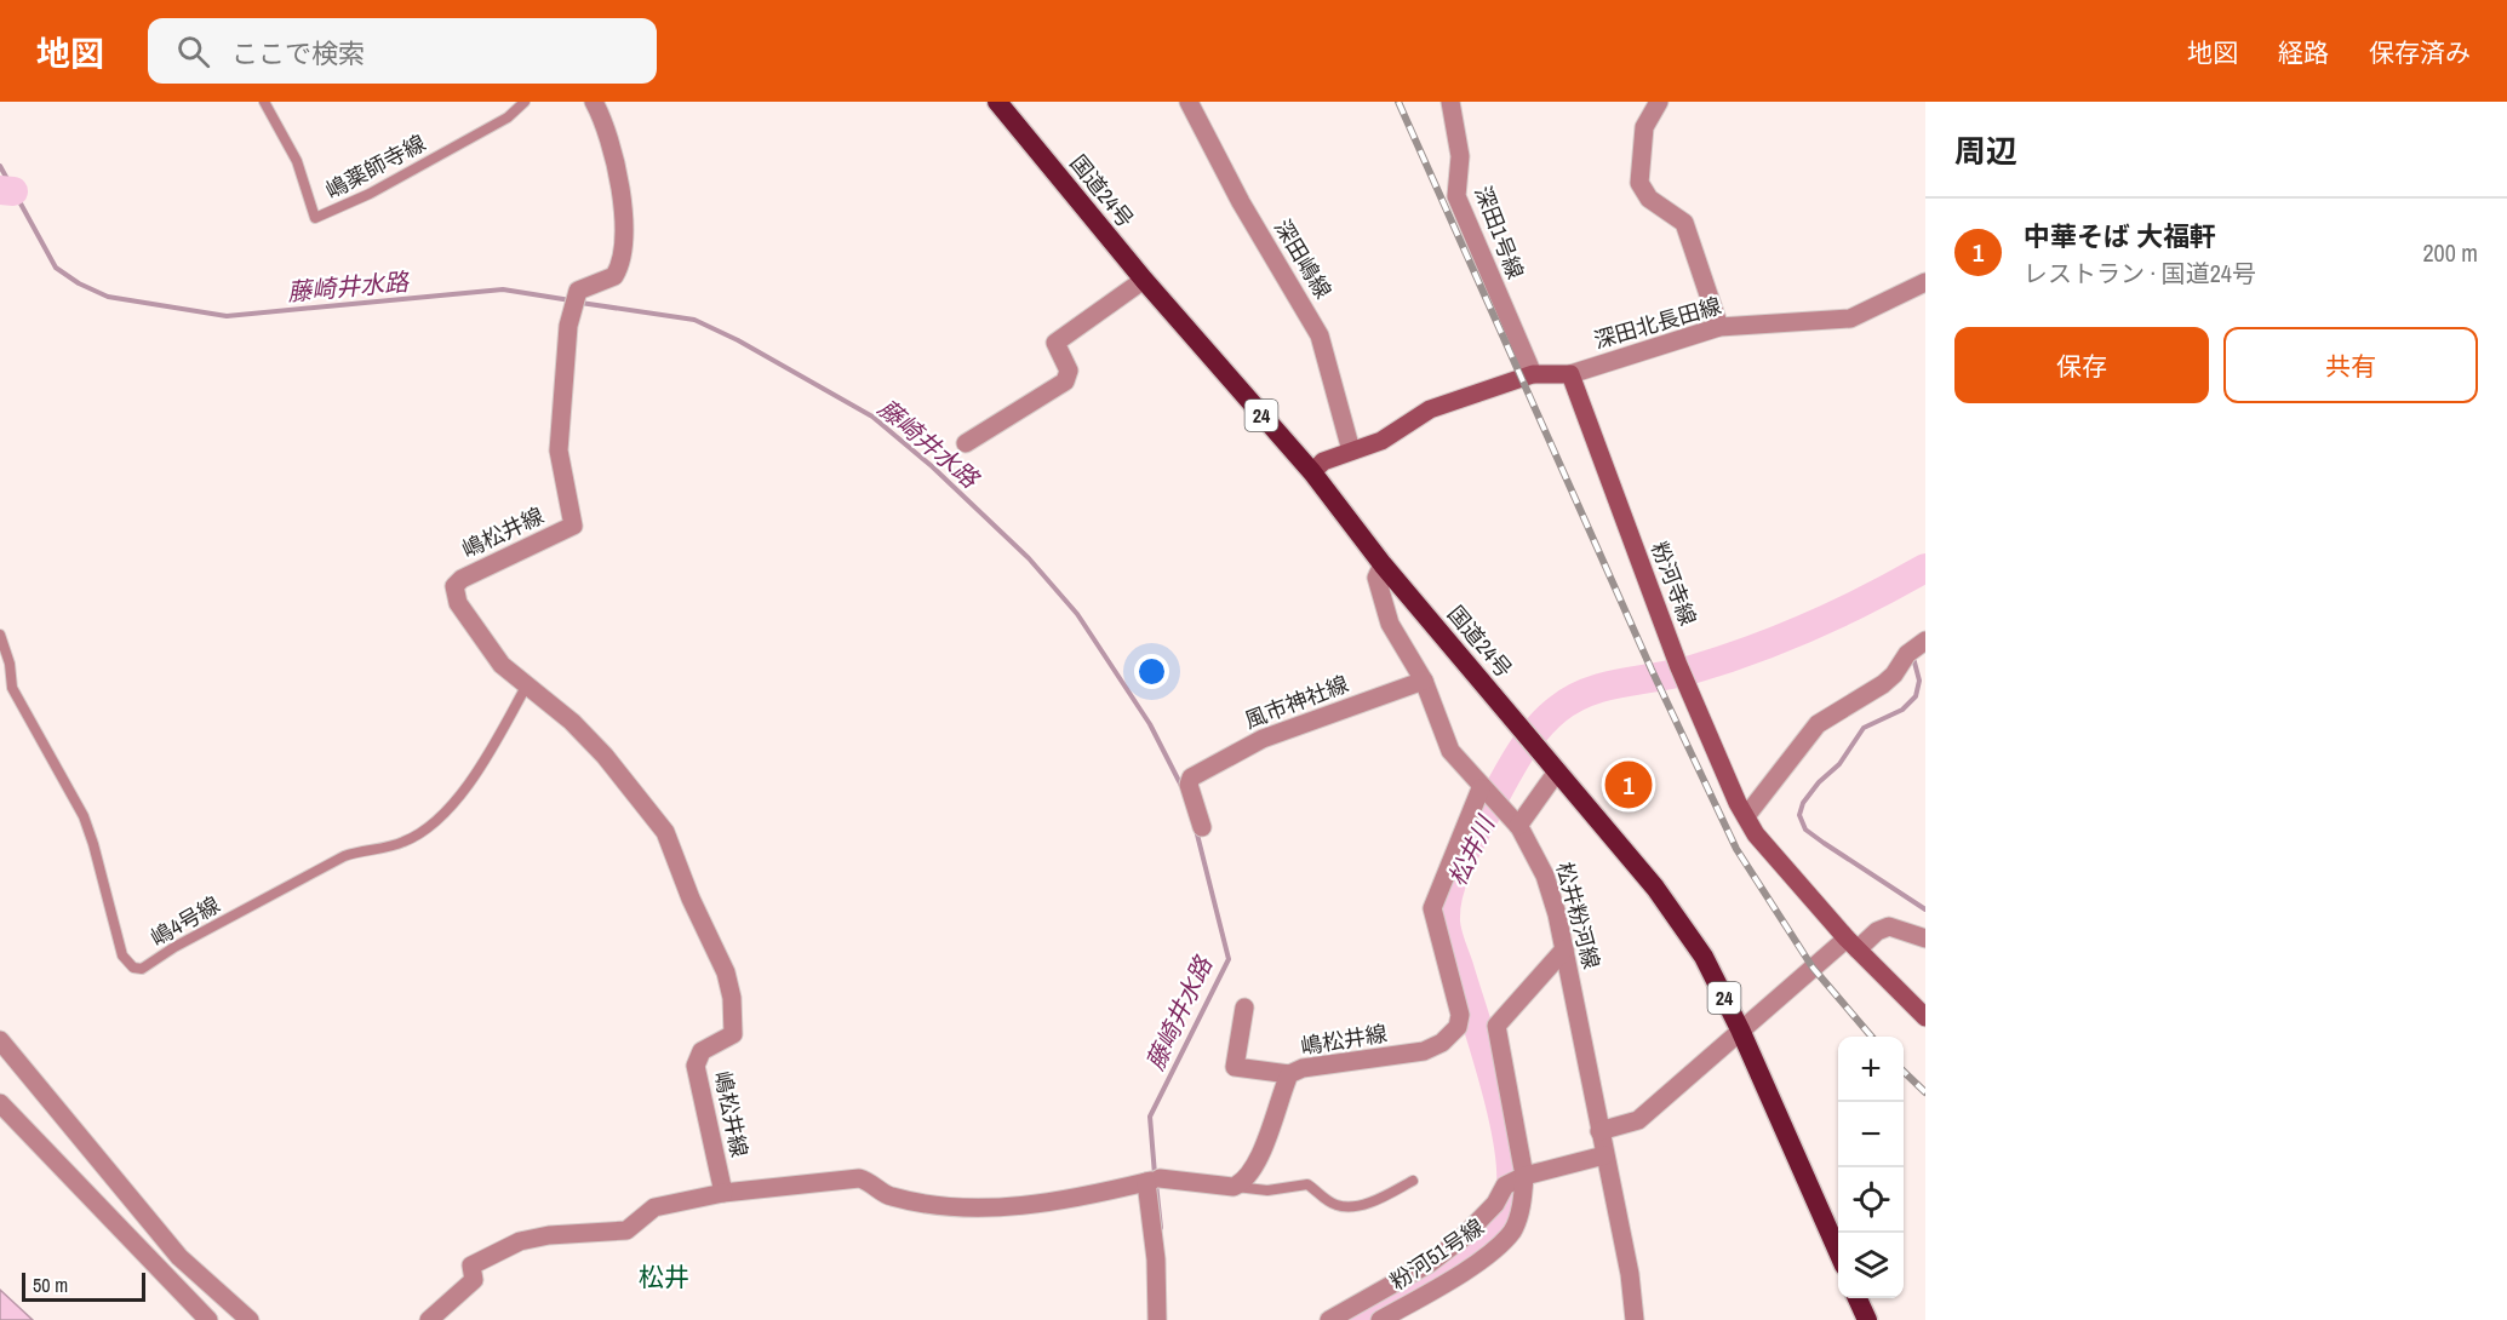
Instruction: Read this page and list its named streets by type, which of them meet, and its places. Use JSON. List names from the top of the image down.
{
  "streets": {
    "highway": ["国道24号", "24"],
    "main road": ["粉河寺線"],
    "street": [
      "深田1号線",
      "深田嶋線",
      "深田北長田線",
      "嶋松井線",
      "風市神社線",
      "松井粉河線",
      "粉河51号線"
    ],
    "lane": ["嶋薬師寺線", "嶋4号線"]
  },
  "crossings": [
    ["国道24号", "松井粉河線"],
    ["深田北長田線", "粉河寺線"],
    ["嶋松井線", "松井粉河線"],
    ["嶋松井線", "嶋4号線"],
    ["風市神社線", "松井粉河線"],
    ["松井粉河線", "粉河51号線"]
  ],
  "districts": ["松井"],
  "water": ["藤崎井水路", "松井川"],
  "scale_bar": "50 m",
  "page": {
    "header": "地図",
    "search": "ここで検索",
    "nav": ["地図", "経路", "保存済み"],
    "heading": "周辺",
    "list": [
      {
        "mark": "1",
        "name": "中華そば 大福軒",
        "note": "レストラン · 国道24号",
        "value": "200 m"
      }
    ],
    "buttons": ["保存", "共有"],
    "pins": "1",
    "map_buttons": ["+", "−"],
    "scale": "50 m"
  }
}
